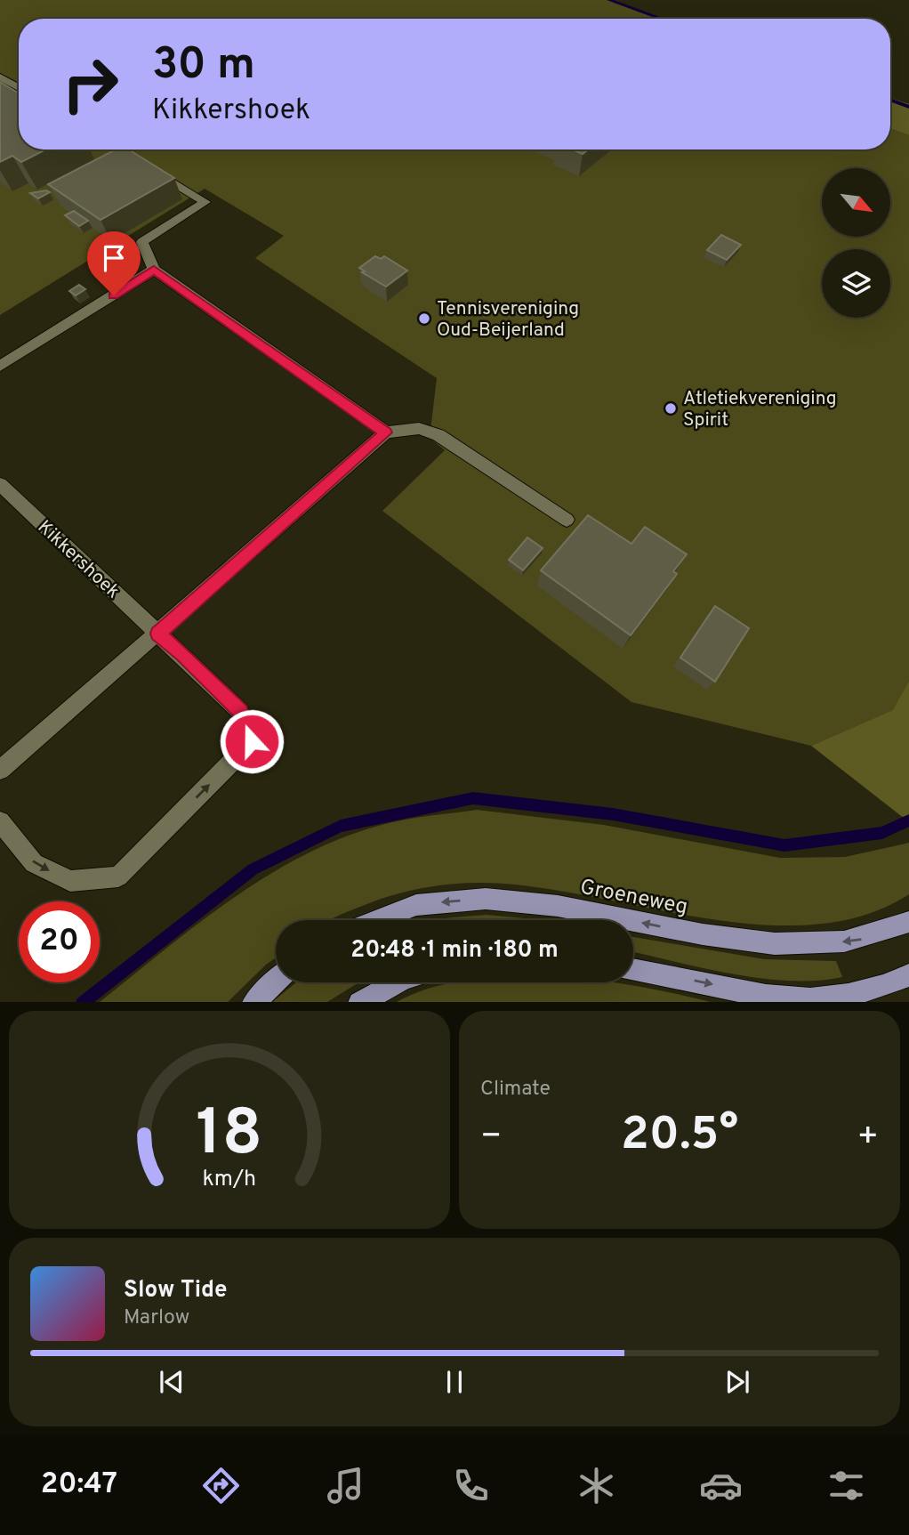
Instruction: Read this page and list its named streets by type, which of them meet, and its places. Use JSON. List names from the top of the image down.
{
  "streets": {
    "main road": ["Groeneweg"],
    "lane": ["Kikkershoek"]
  },
  "places": ["Tennisvereniging Oud-Beijerland", "Atletiekvereniging Spirit"],
  "north": "bottom right",
  "page": {
    "turn": ["30 m", "Kikkershoek"],
    "limit": "20",
    "trip": "20:48 · 1 min · 180 m",
    "tile": "Climate",
    "heat": ["−", "20.5°", "+"],
    "song": ["Slow Tide", "Marlow"],
    "tabs": "20:47",
    "gauge": ["18", "km/h"]
  }
}
